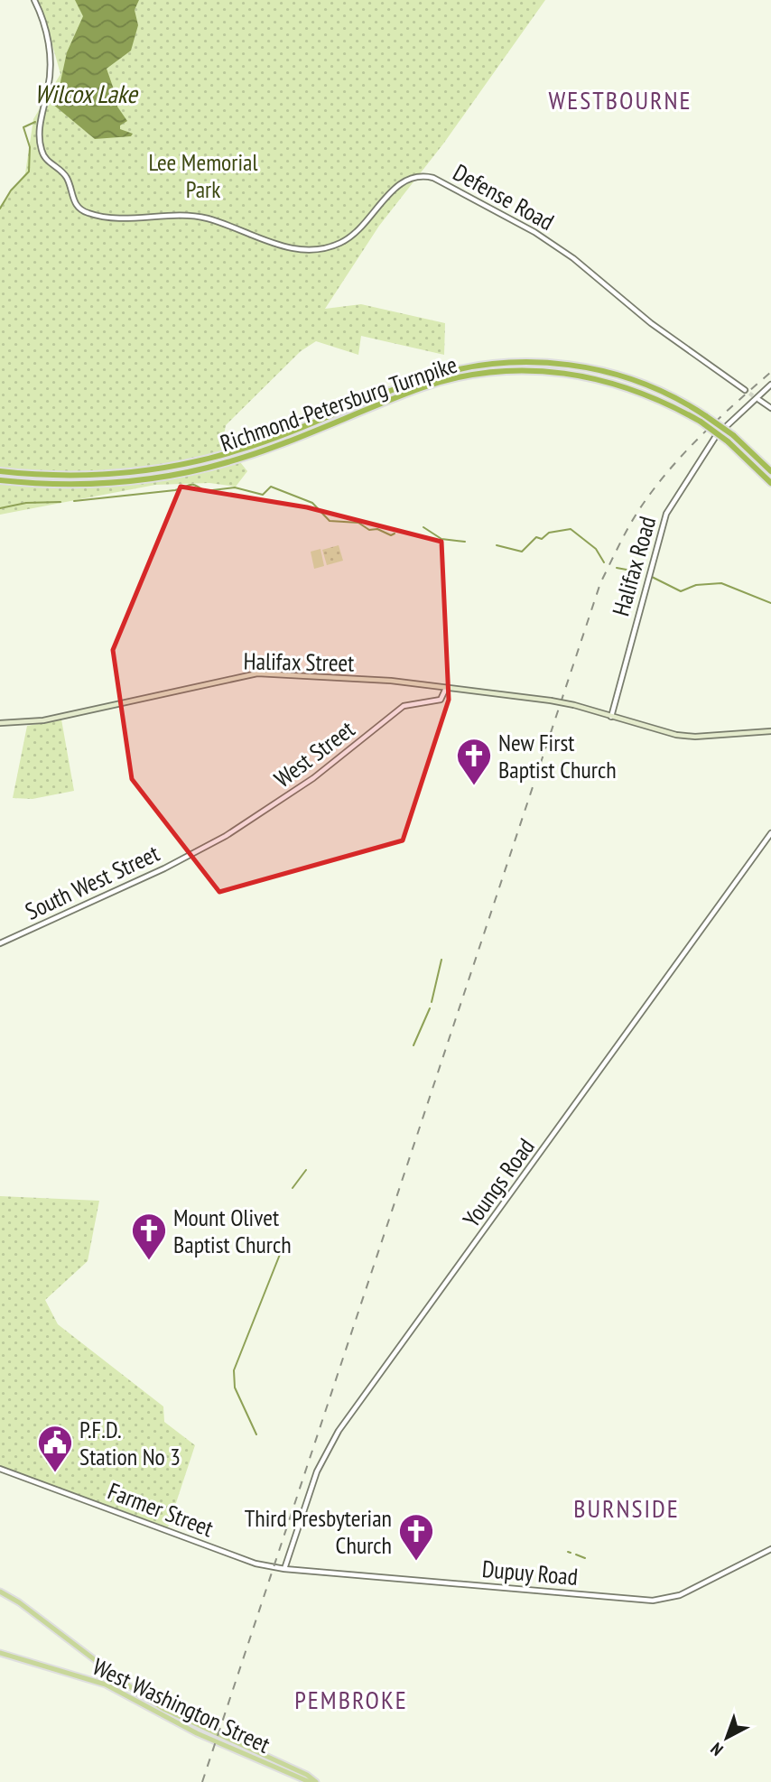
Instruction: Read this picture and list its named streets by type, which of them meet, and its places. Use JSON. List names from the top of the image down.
{
  "streets": {
    "highway": ["Richmond-Petersburg Turnpike"],
    "main road": ["Halifax Street", "West Washington Street"],
    "street": [
      "Defense Road",
      "Halifax Road",
      "West Street",
      "South West Street",
      "Youngs Road",
      "Farmer Street",
      "Dupuy Road"
    ]
  },
  "crossings": [
    ["Halifax Road", "Halifax Street"],
    ["Halifax Street", "West Street"],
    ["West Street", "South West Street"],
    ["Youngs Road", "Dupuy Road"],
    ["Farmer Street", "Dupuy Road"]
  ],
  "districts": ["WESTBOURNE", "BURNSIDE", "PEMBROKE"],
  "water": ["Wilcox Lake"],
  "parks": ["Lee Memorial Park"],
  "places": {
    "church": ["New First Baptist Church", "Mount Olivet Baptist Church", "Third Presbyterian Church"],
    "public building": ["P.F.D. Station No 3"]
  },
  "north": "bottom left"
}
